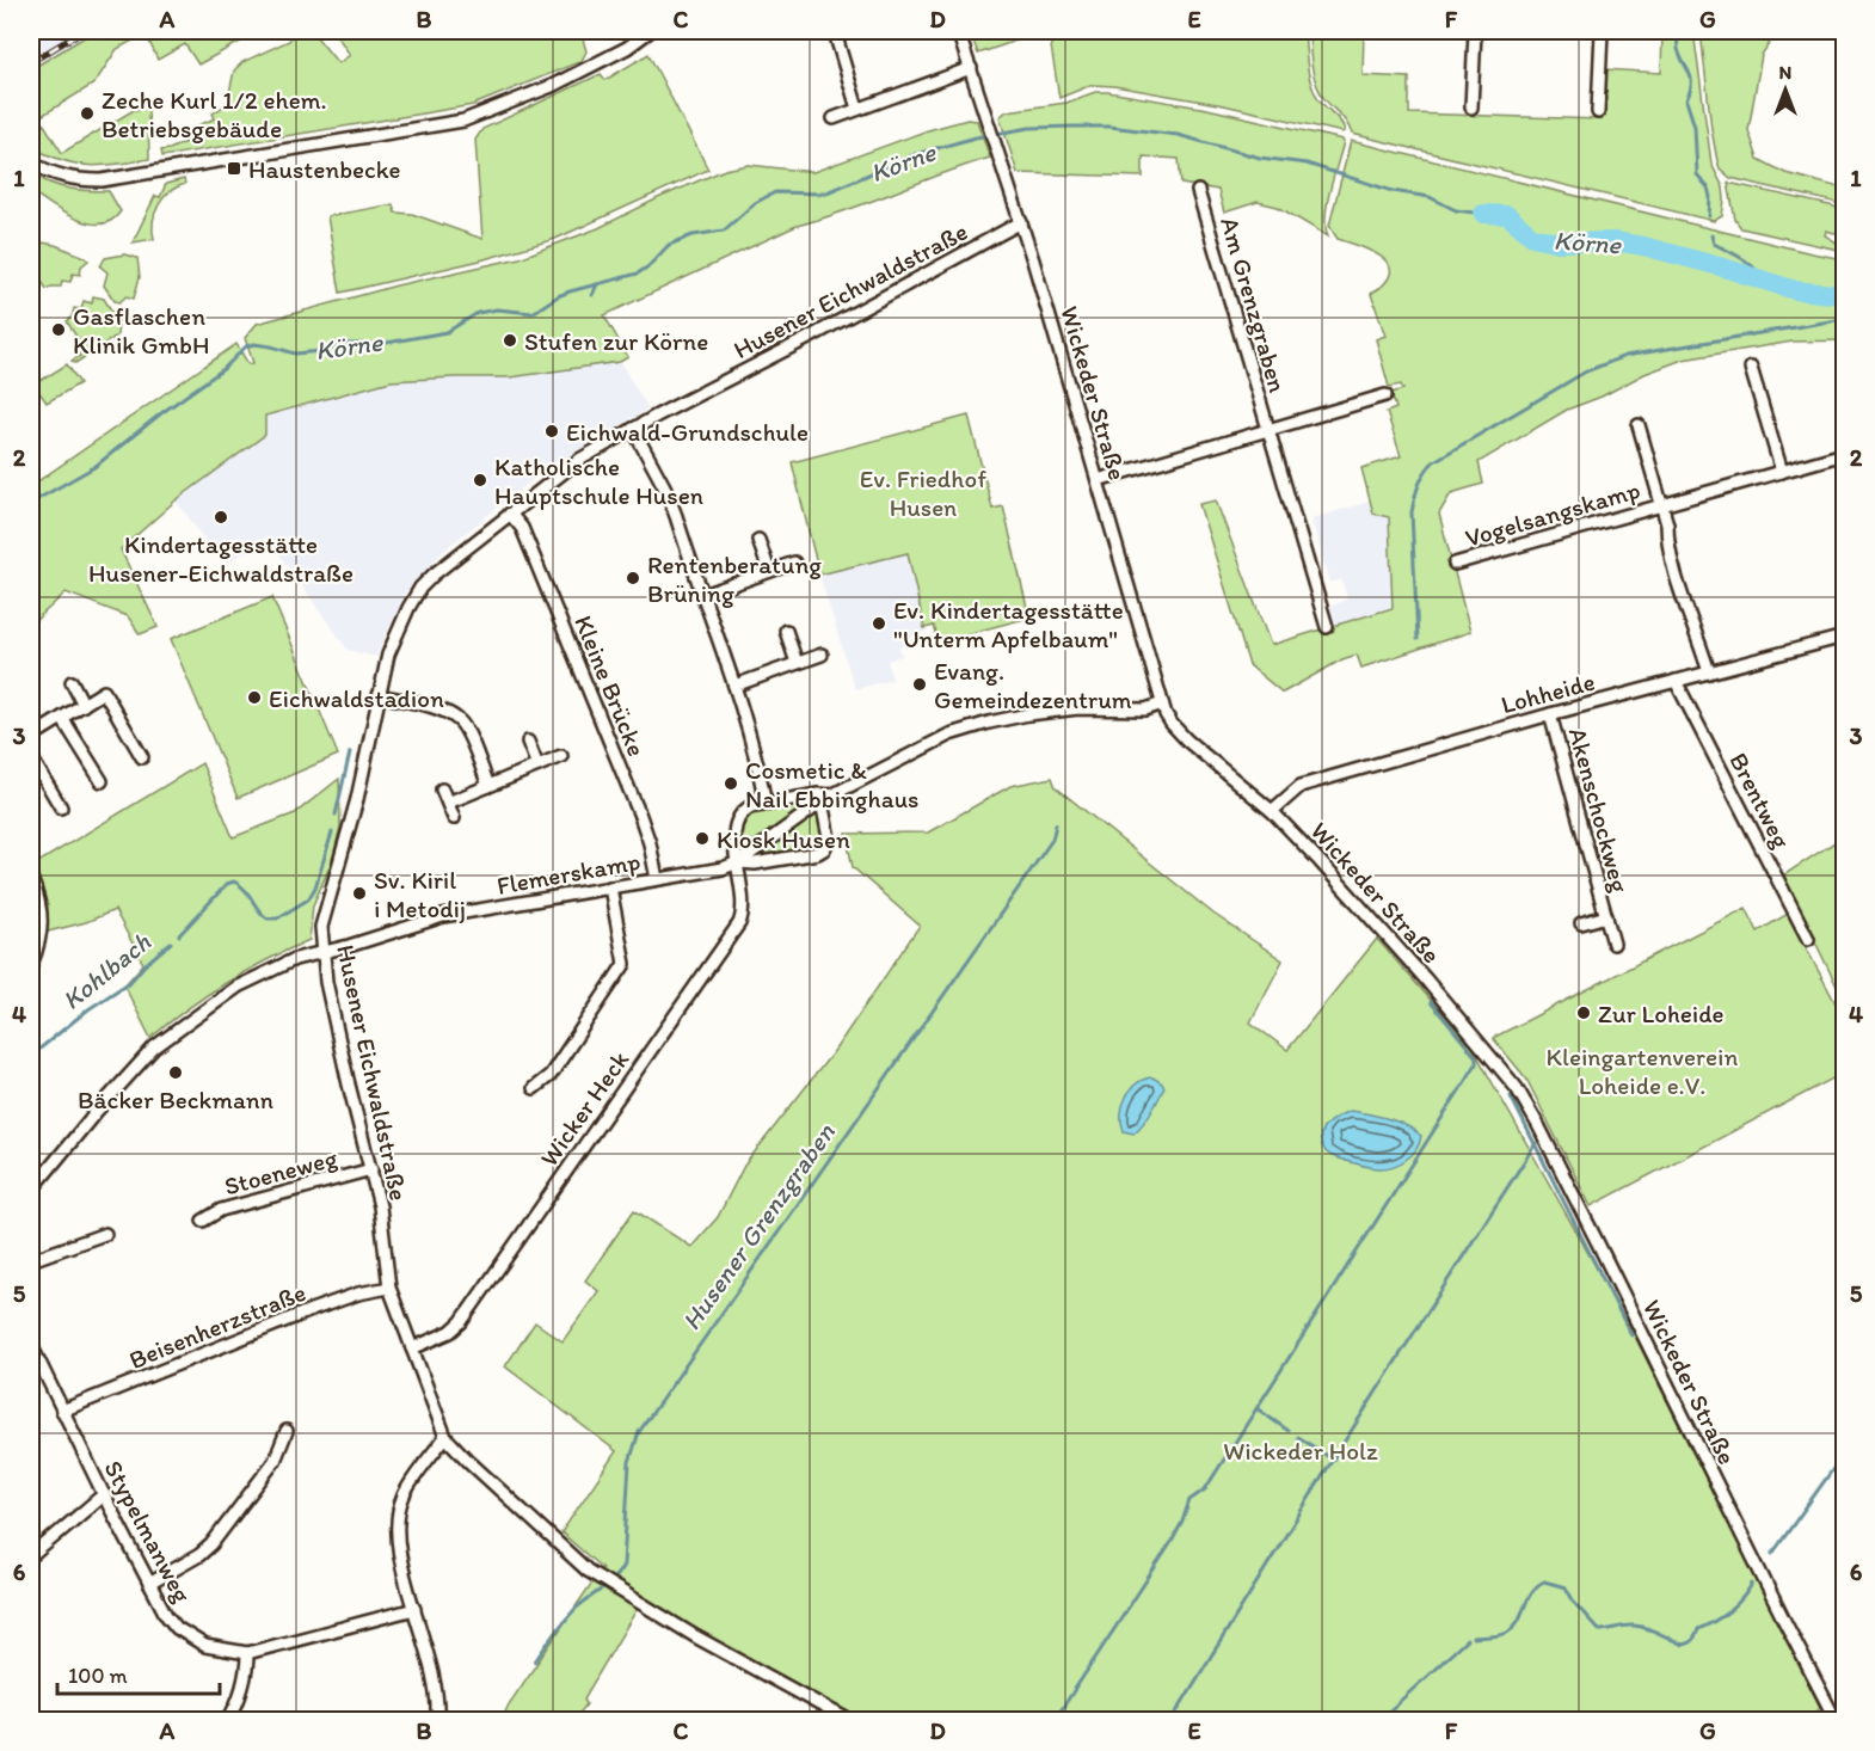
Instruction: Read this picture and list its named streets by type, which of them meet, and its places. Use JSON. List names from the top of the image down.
{
  "streets": {
    "street": [
      "Husener Eichwaldstraße",
      "Am Grenzgraben",
      "Wickeder Straße",
      "Vogelsangskamp",
      "Kleine Brücke",
      "Lohheide",
      "Brentweg",
      "Akenschockweg",
      "Flemerskamp",
      "Wicker Heck",
      "Stoeneweg",
      "Beisenherzstraße",
      "Stypelmanweg"
    ]
  },
  "crossings": [
    ["Husener Eichwaldstraße", "Wickeder Straße"],
    ["Husener Eichwaldstraße", "Kleine Brücke"],
    ["Husener Eichwaldstraße", "Flemerskamp"],
    ["Husener Eichwaldstraße", "Wicker Heck"],
    ["Husener Eichwaldstraße", "Stoeneweg"],
    ["Husener Eichwaldstraße", "Beisenherzstraße"],
    ["Am Grenzgraben", "Wickeder Straße"],
    ["Wickeder Straße", "Lohheide"],
    ["Wickeder Straße", "Flemerskamp"],
    ["Kleine Brücke", "Flemerskamp"],
    ["Lohheide", "Brentweg"],
    ["Lohheide", "Akenschockweg"],
    ["Flemerskamp", "Wicker Heck"],
    ["Beisenherzstraße", "Stypelmanweg"]
  ],
  "water": ["Körne", "Kohlbach", "Husener Grenzgraben"],
  "parks": ["Ev. Friedhof Husen", "Kleingartenverein Loheide e.V.", "Wickeder Holz"],
  "places": {
    "other": [
      "Zeche Kurl 1/2 ehem. Betriebsgebäude",
      "Gasflaschen Klinik GmbH",
      "Stufen zur Körne",
      "Eichwald-Grundschule",
      "Katholische Hauptschule Husen",
      "Kindertagesstätte Husener-Eichwaldstraße",
      "Rentenberatung Brüning",
      "Ev. Kindertagesstätte \"Unterm Apfelbaum\"",
      "Evang. Gemeindezentrum",
      "Eichwaldstadion",
      "Cosmetic & Nail Ebbinghaus",
      "Kiosk Husen",
      "Sv. Kiril i Metodij",
      "Zur Loheide",
      "Bäcker Beckmann"
    ],
    "transit": ["Haustenbecke"]
  },
  "scale_bar": "100 m",
  "north": "top",
  "grid": {
    "columns": [
      "A",
      "B",
      "C",
      "D",
      "E",
      "F",
      "G"
    ],
    "rows": [
      "1",
      "2",
      "3",
      "4",
      "5",
      "6"
    ]
  }
}
